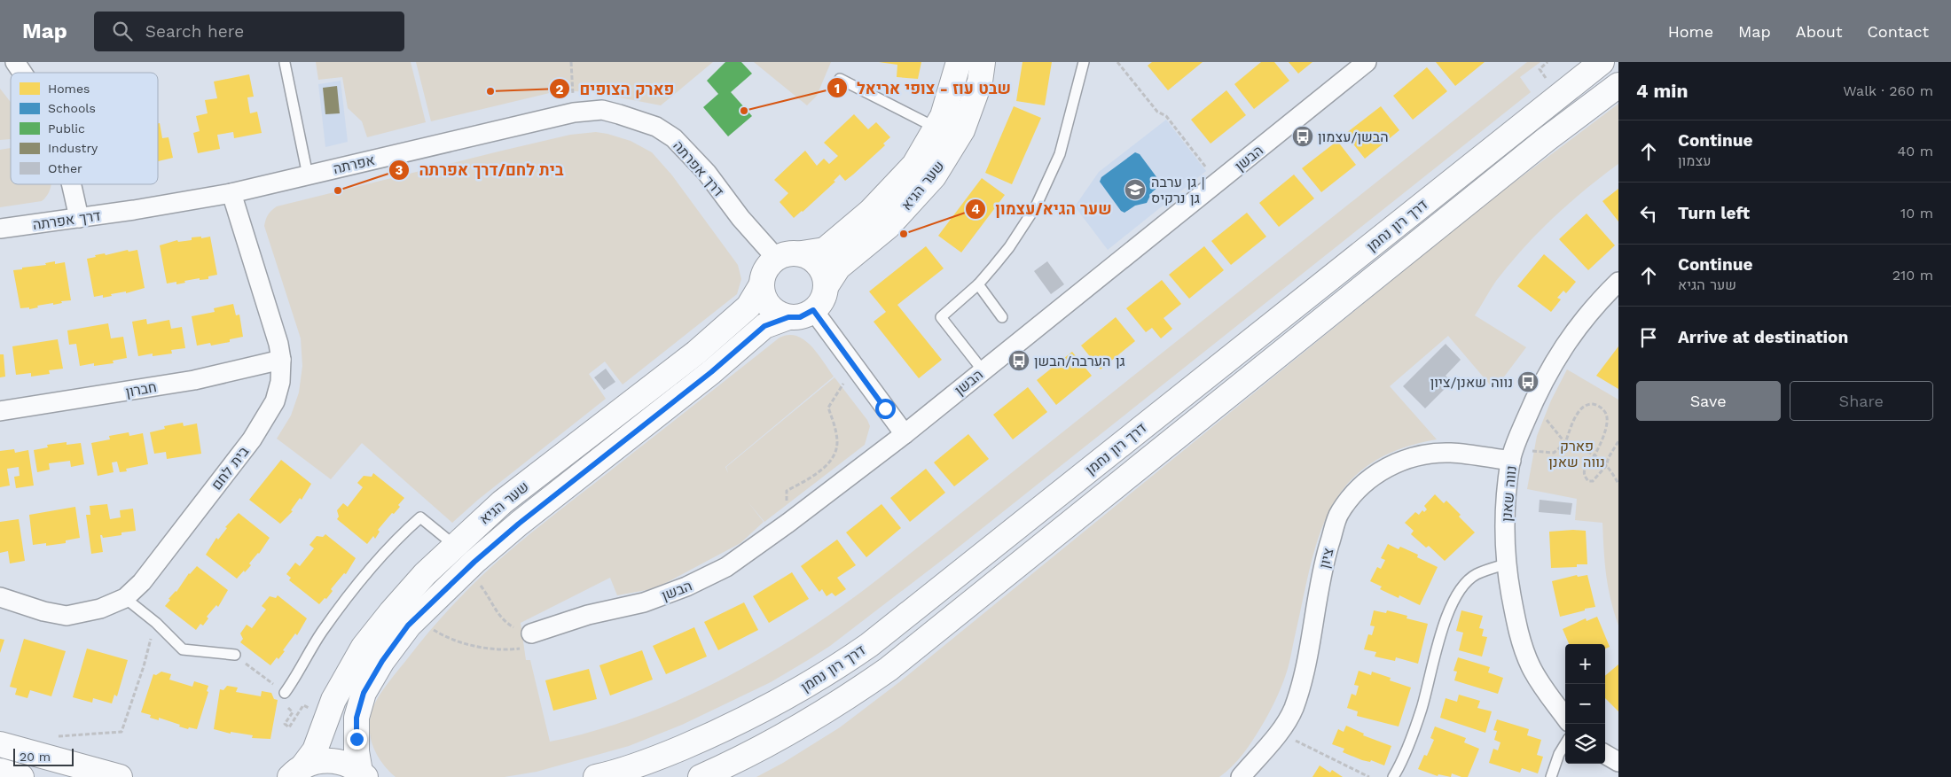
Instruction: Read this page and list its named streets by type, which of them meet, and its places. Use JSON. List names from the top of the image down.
{
  "streets": {
    "main road": ["שער הגיא", "דרך רון נחמן"],
    "street": [
      "הבשן",
      "אפרתה",
      "דרך אפרתה",
      "חברון",
      "בית לחם",
      "נווה שאנן",
      "ציון"
    ]
  },
  "crossings": [
    ["אפרתה", "דרך אפרתה"],
    ["אפרתה", "בית לחם"],
    ["דרך אפרתה", "שער הגיא"],
    ["חברון", "בית לחם"],
    ["נווה שאנן", "ציון"]
  ],
  "parks": ["פארק נווה שאנן"],
  "places": {
    "other": [
      "פארק הצופים",
      "שבט עוז - צופי אריאל",
      "בית לחם/דרך אפרתה",
      "שער הגיא/עצמון"
    ],
    "bus stop": ["הבשן/עצמון", "גן הערבה/הבשן", "נווה שאנן/ציון"],
    "school or university": ["גן ערבה | גן נרקיס"]
  },
  "legend": [
    "Homes",
    "Schools",
    "Public",
    "Industry",
    "Other"
  ],
  "scale_bar": "20 m",
  "page": {
    "header": "Map",
    "search": "Search here",
    "nav": [
      "Home",
      "Map",
      "About",
      "Contact"
    ],
    "heading": ["4 min", "Walk · 260 m"],
    "list": [
      ["Continue", "עצמון", "40 m"],
      ["Turn left", "10 m"],
      ["Continue", "שער הגיא", "210 m"],
      "Arrive at destination"
    ],
    "buttons": ["Save", "Share"],
    "map_buttons": ["+", "−"],
    "scale": "20 m"
  }
}
